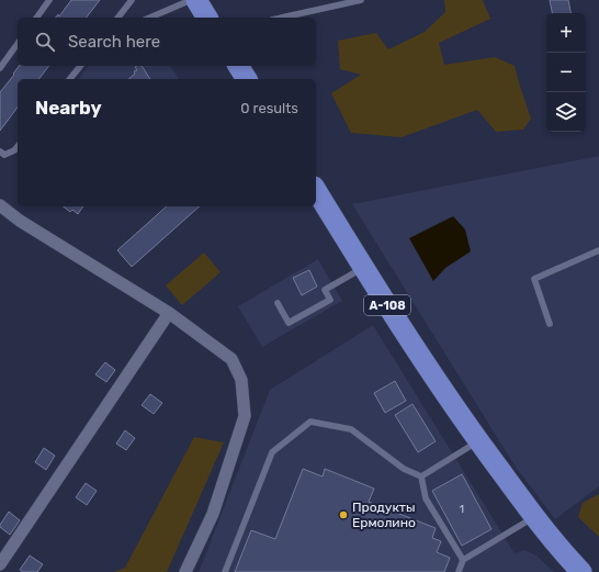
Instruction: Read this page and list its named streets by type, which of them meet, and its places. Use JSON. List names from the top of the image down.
{
  "streets": {
    "highway": ["А-108"]
  },
  "places": ["Продукты Ермолино"],
  "house_numbers": ["1"],
  "page": {
    "map_buttons": ["+", "−"],
    "search": "Search here",
    "heading": ["Nearby", "0 results"]
  }
}
